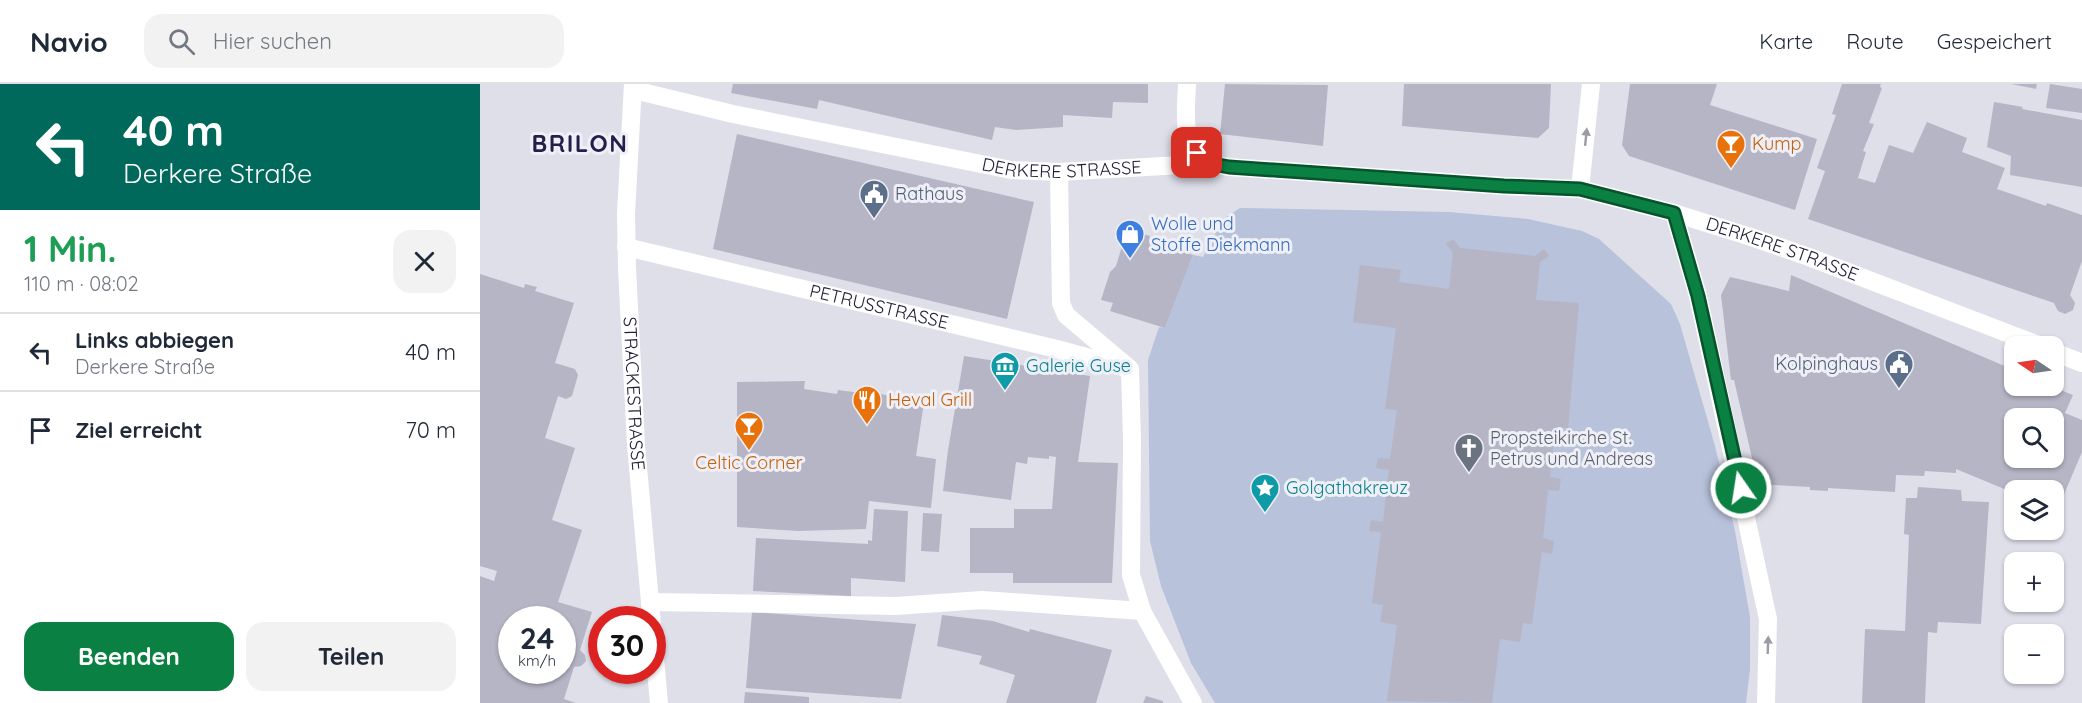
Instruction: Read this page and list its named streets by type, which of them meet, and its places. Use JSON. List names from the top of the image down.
{
  "streets": {
    "street": ["DERKERE STRASSE", "PETRUSSTRASSE", "STRACKESTRASSE"]
  },
  "crossings": [
    ["DERKERE STRASSE", "STRACKESTRASSE"],
    ["PETRUSSTRASSE", "STRACKESTRASSE"]
  ],
  "districts": ["BRILON"],
  "places": {
    "bar": ["Kump", "Celtic Corner"],
    "public building": ["Rathaus", "Kolpinghaus"],
    "shop": ["Wolle und Stoffe Diekmann"],
    "museum": ["Galerie Guse"],
    "restaurant": ["Heval Grill"],
    "church": ["Propsteikirche St. Petrus und Andreas"],
    "place": ["Golgathakreuz"]
  },
  "north": "left",
  "page": {
    "header": "Navio",
    "search": "Hier suchen",
    "nav": ["Karte", "Route", "Gespeichert"],
    "turn": ["40 m", "Derkere Straße"],
    "heading": ["1 Min.", "110 m · 08:02"],
    "list": [
      {
        "name": "Links abbiegen",
        "note": "Derkere Straße",
        "value": "40 m"
      },
      {
        "name": "Ziel erreicht",
        "value": "70 m"
      }
    ],
    "map_buttons": ["+", "−"],
    "speed": "24 km/h",
    "limit": "30",
    "buttons": ["Beenden", "Teilen"]
  }
}
